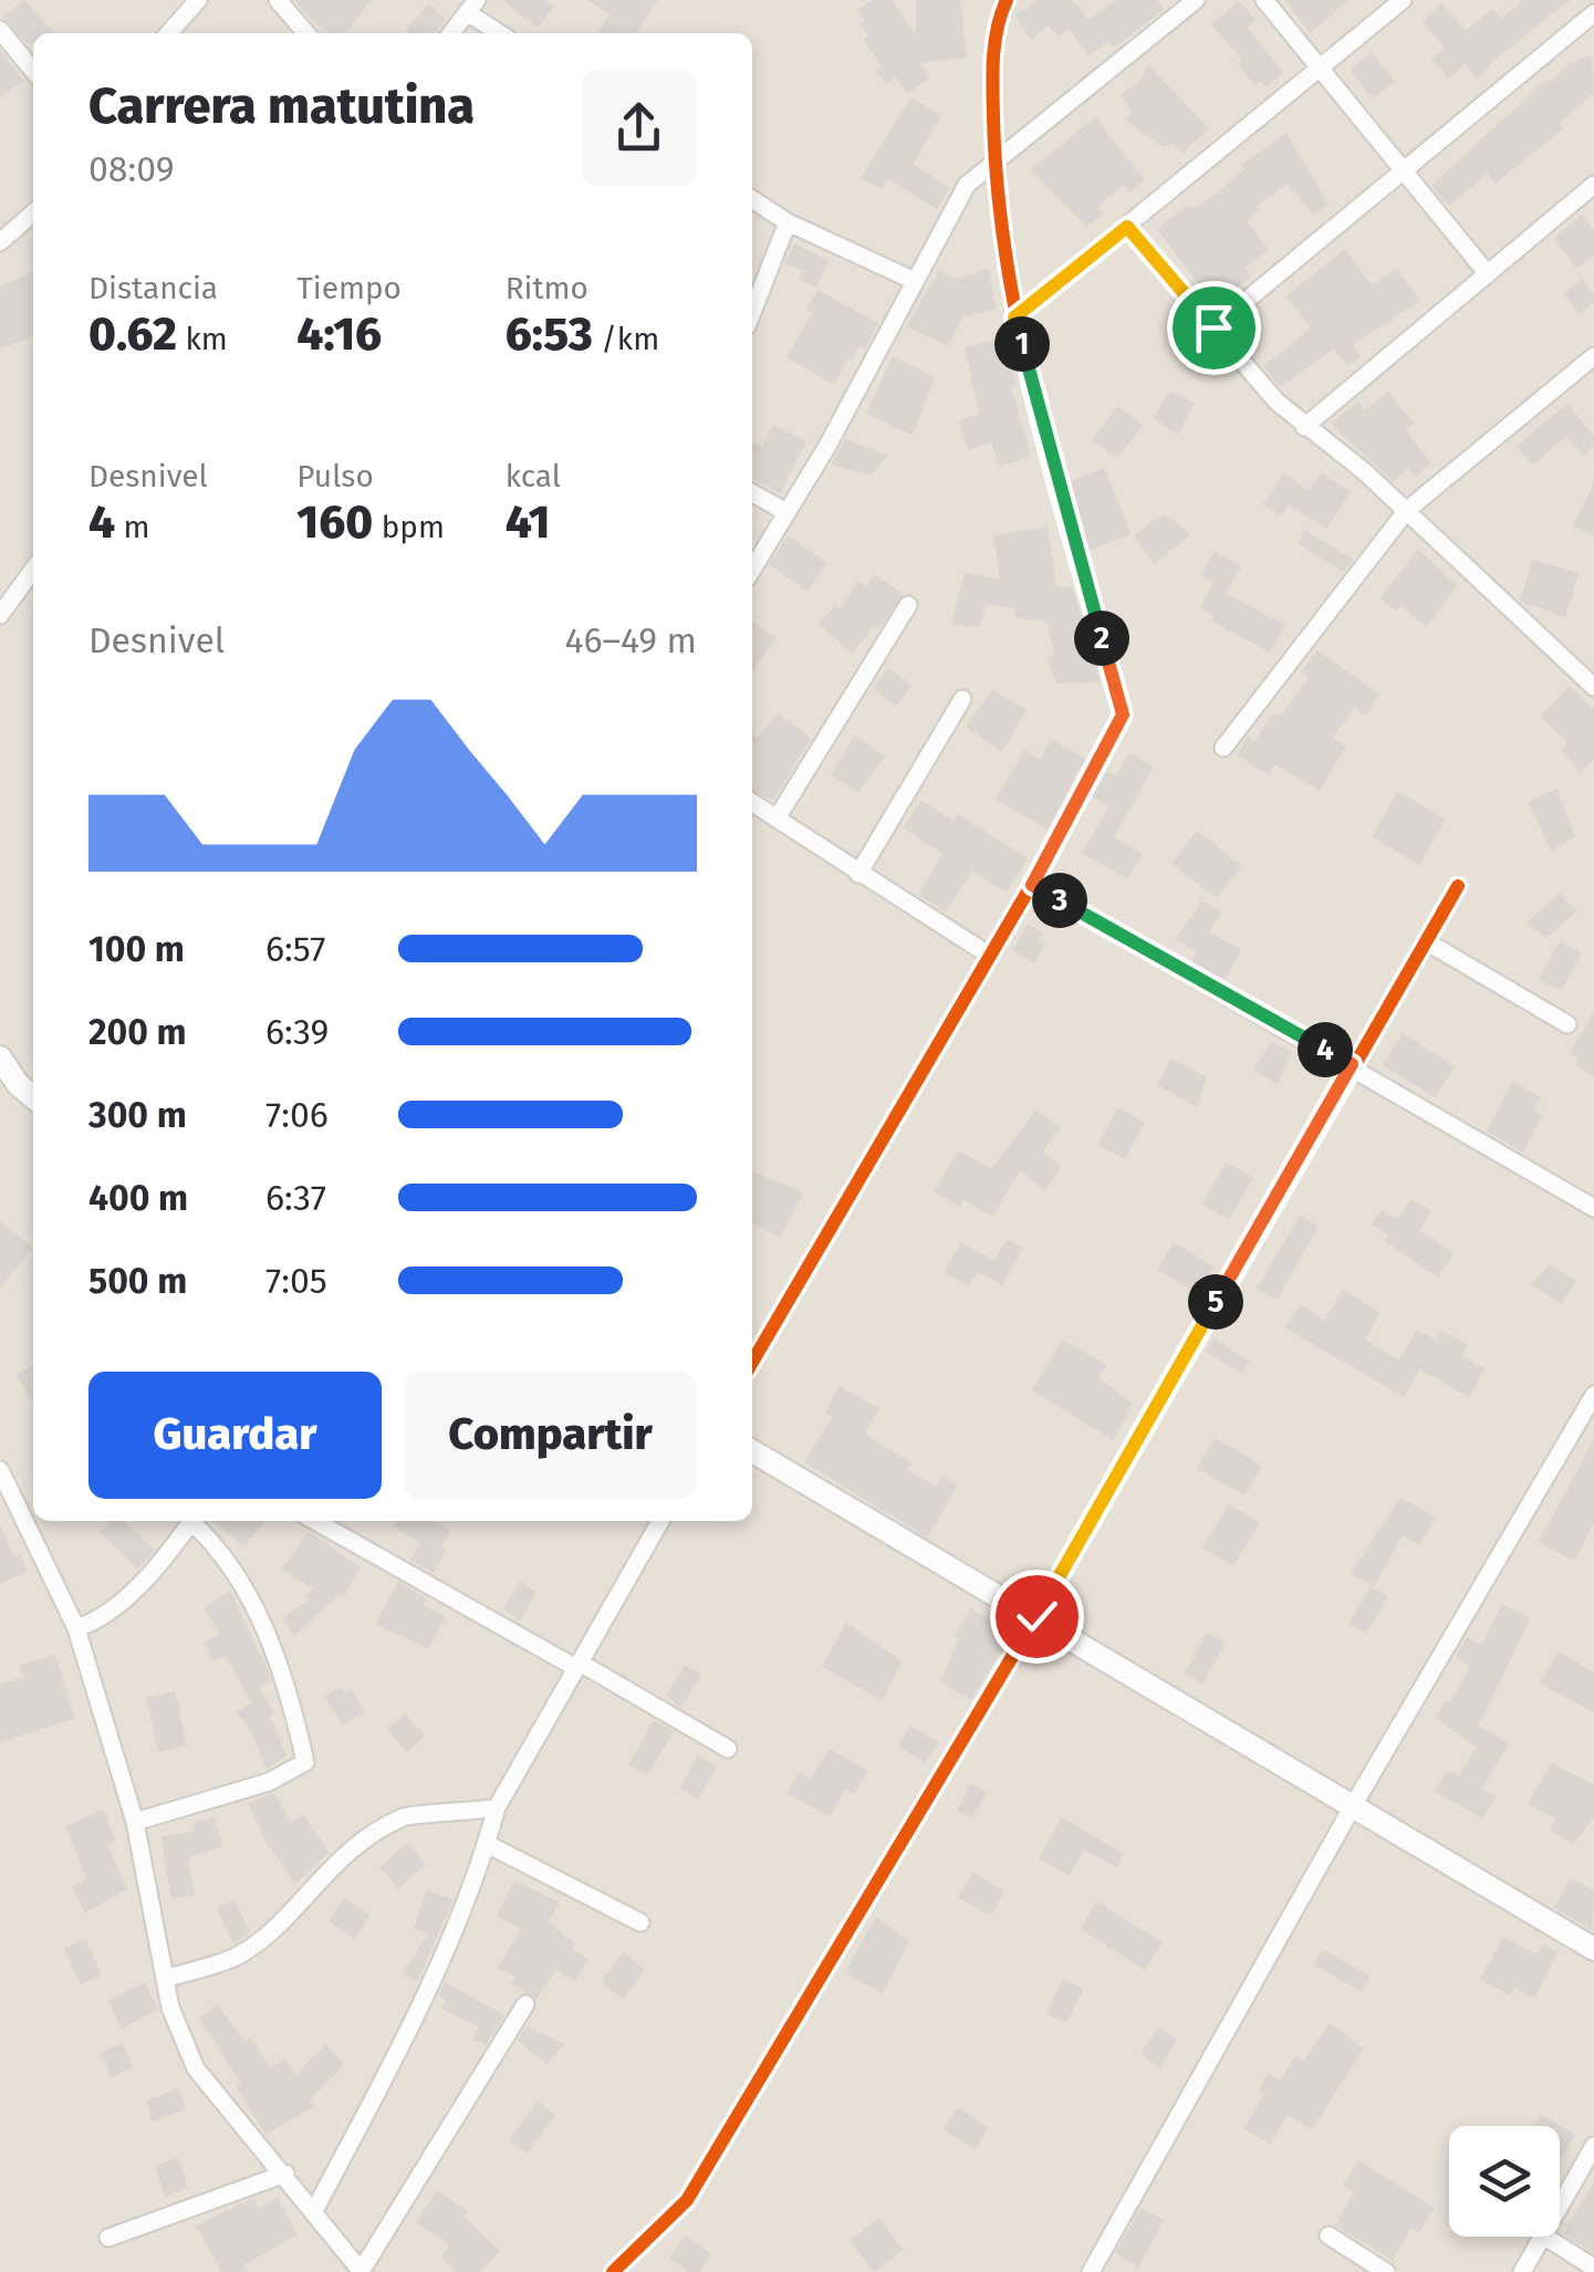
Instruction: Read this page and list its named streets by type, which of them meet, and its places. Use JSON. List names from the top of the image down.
{
  "page": {
    "heading": ["Carrera matutina", "08:09"],
    "stats": [
      ["Distancia", "0.62 km"],
      ["Tiempo", "4:16"],
      ["Ritmo", "6:53 /km"],
      ["Desnivel", "4 m"],
      ["Pulso", "160 bpm"],
      ["kcal", "41"]
    ],
    "pins": [
      "1",
      "2",
      "3",
      "4",
      "5"
    ],
    "chart": ["Desnivel", "46–49 m"],
    "list": [
      {
        "name": "100 m",
        "note": "6:57"
      },
      {
        "name": "200 m",
        "note": "6:39"
      },
      {
        "name": "300 m",
        "note": "7:06"
      },
      {
        "name": "400 m",
        "note": "6:37"
      },
      {
        "name": "500 m",
        "note": "7:05"
      }
    ],
    "buttons": ["Guardar", "Compartir"]
  }
}
